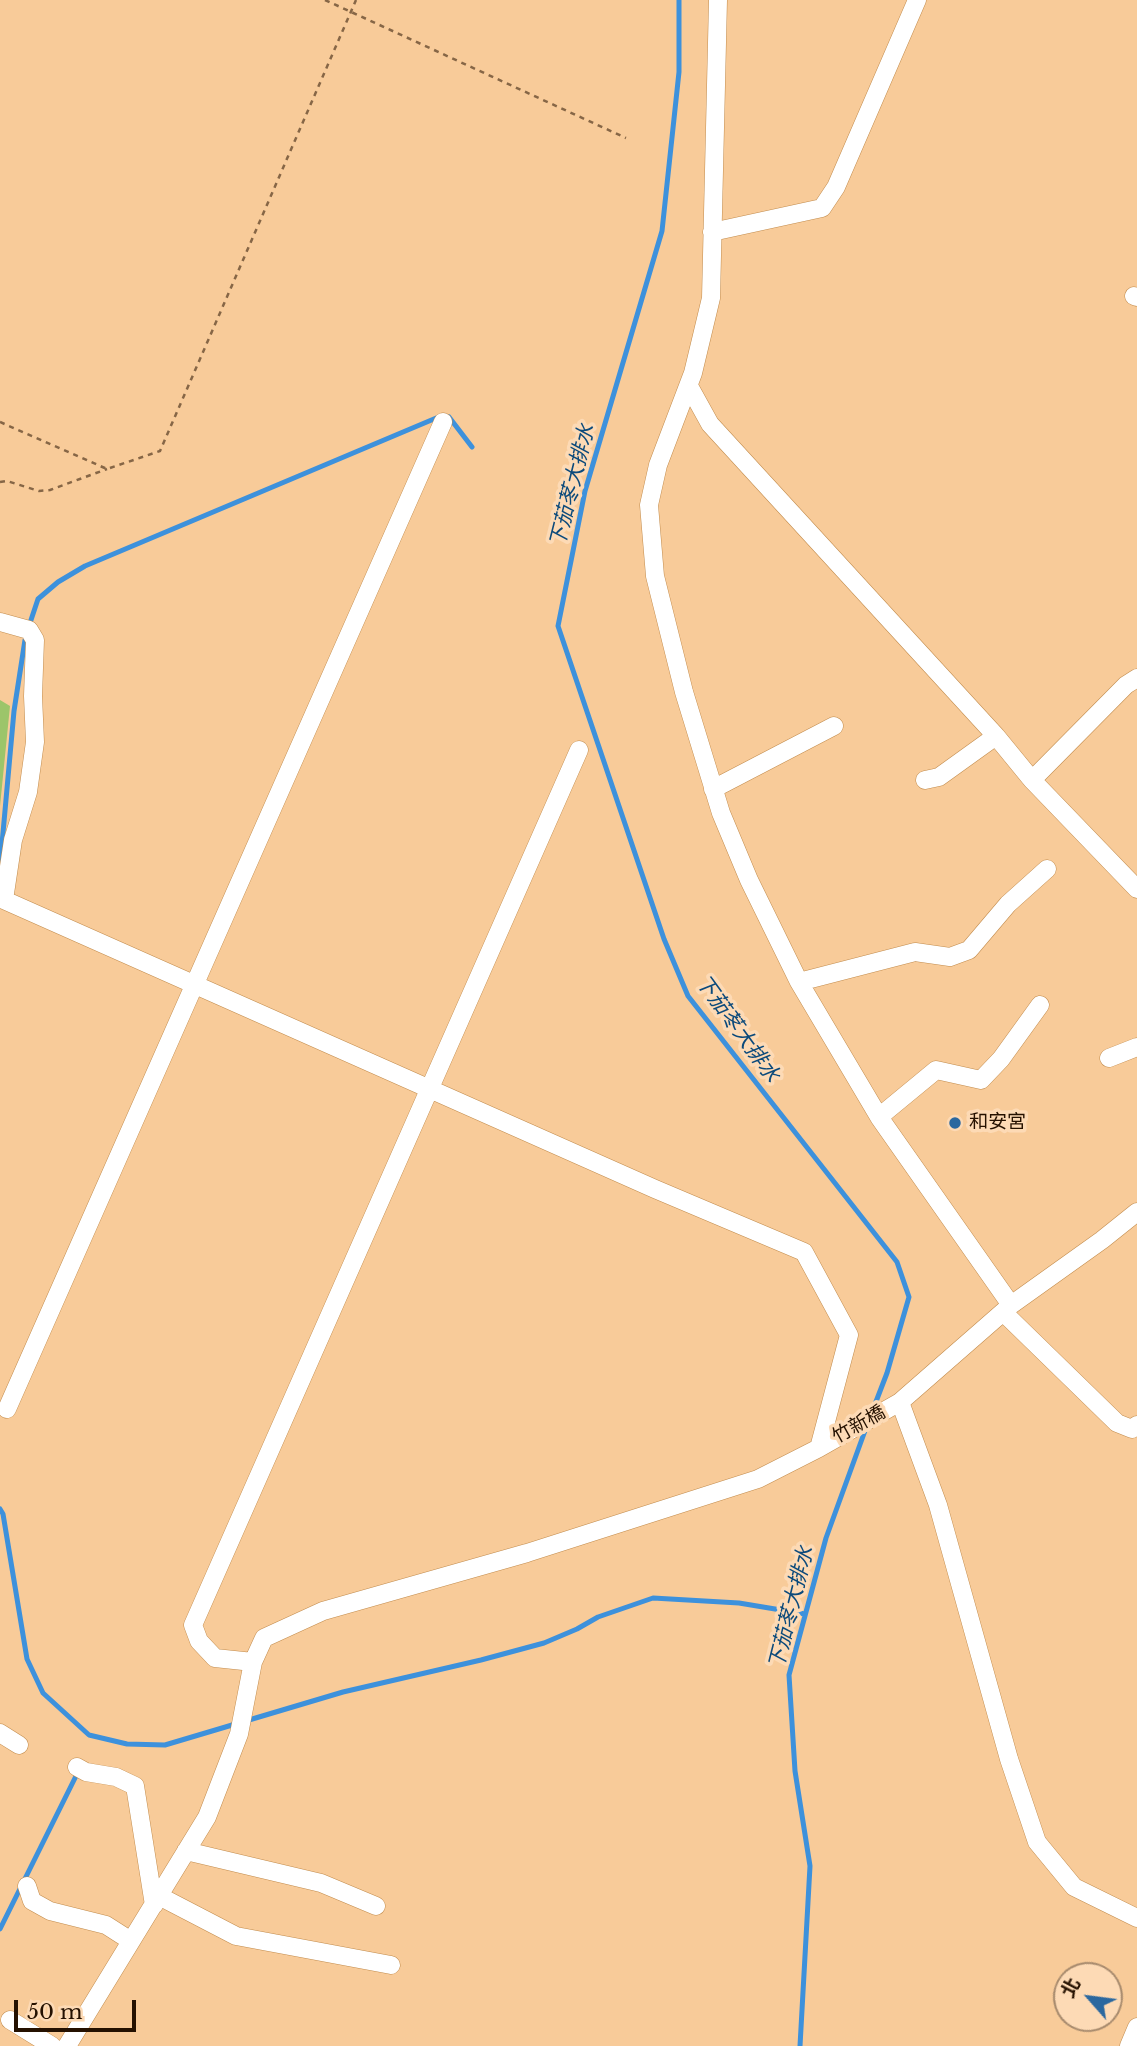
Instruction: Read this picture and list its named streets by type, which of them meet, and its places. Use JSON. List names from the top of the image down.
{
  "streets": {
    "street": ["竹新橋"]
  },
  "water": ["下茄苳大排水"],
  "places": ["和安宮"],
  "scale_bar": "50 m",
  "north": "top left"
}
